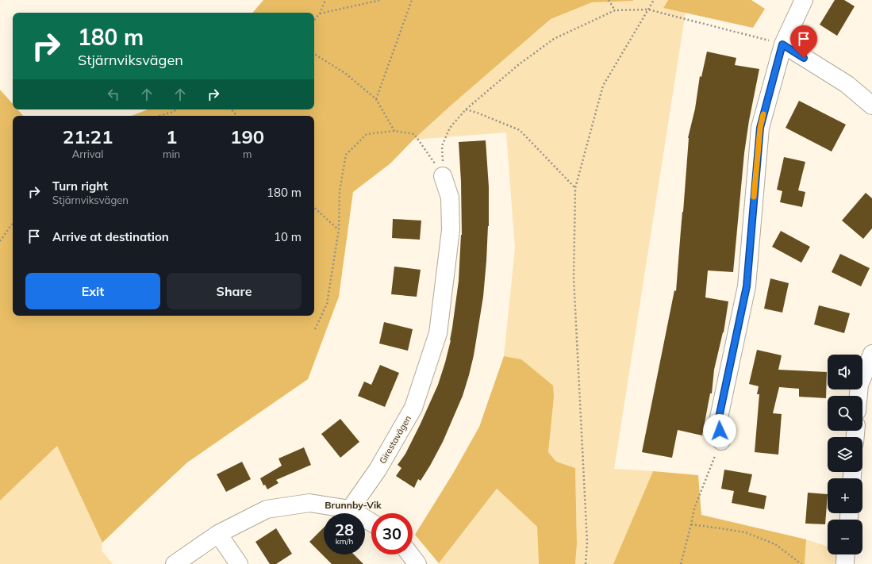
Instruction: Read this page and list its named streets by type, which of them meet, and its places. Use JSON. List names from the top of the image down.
{
  "streets": {
    "street": ["Girestavägen"]
  },
  "districts": ["Brunnby-Vik"],
  "page": {
    "turn": ["180 m", "Stjärnviksvägen"],
    "eta": [
      "21:21",
      "Arrival",
      "1",
      "min",
      "190",
      "m"
    ],
    "list": [
      {
        "name": "Turn right",
        "note": "Stjärnviksvägen",
        "value": "180 m"
      },
      {
        "name": "Arrive at destination",
        "value": "10 m"
      }
    ],
    "buttons": ["Exit", "Share"],
    "map_buttons": ["+", "−"],
    "speed": "28 km/h",
    "limit": "30"
  }
}
